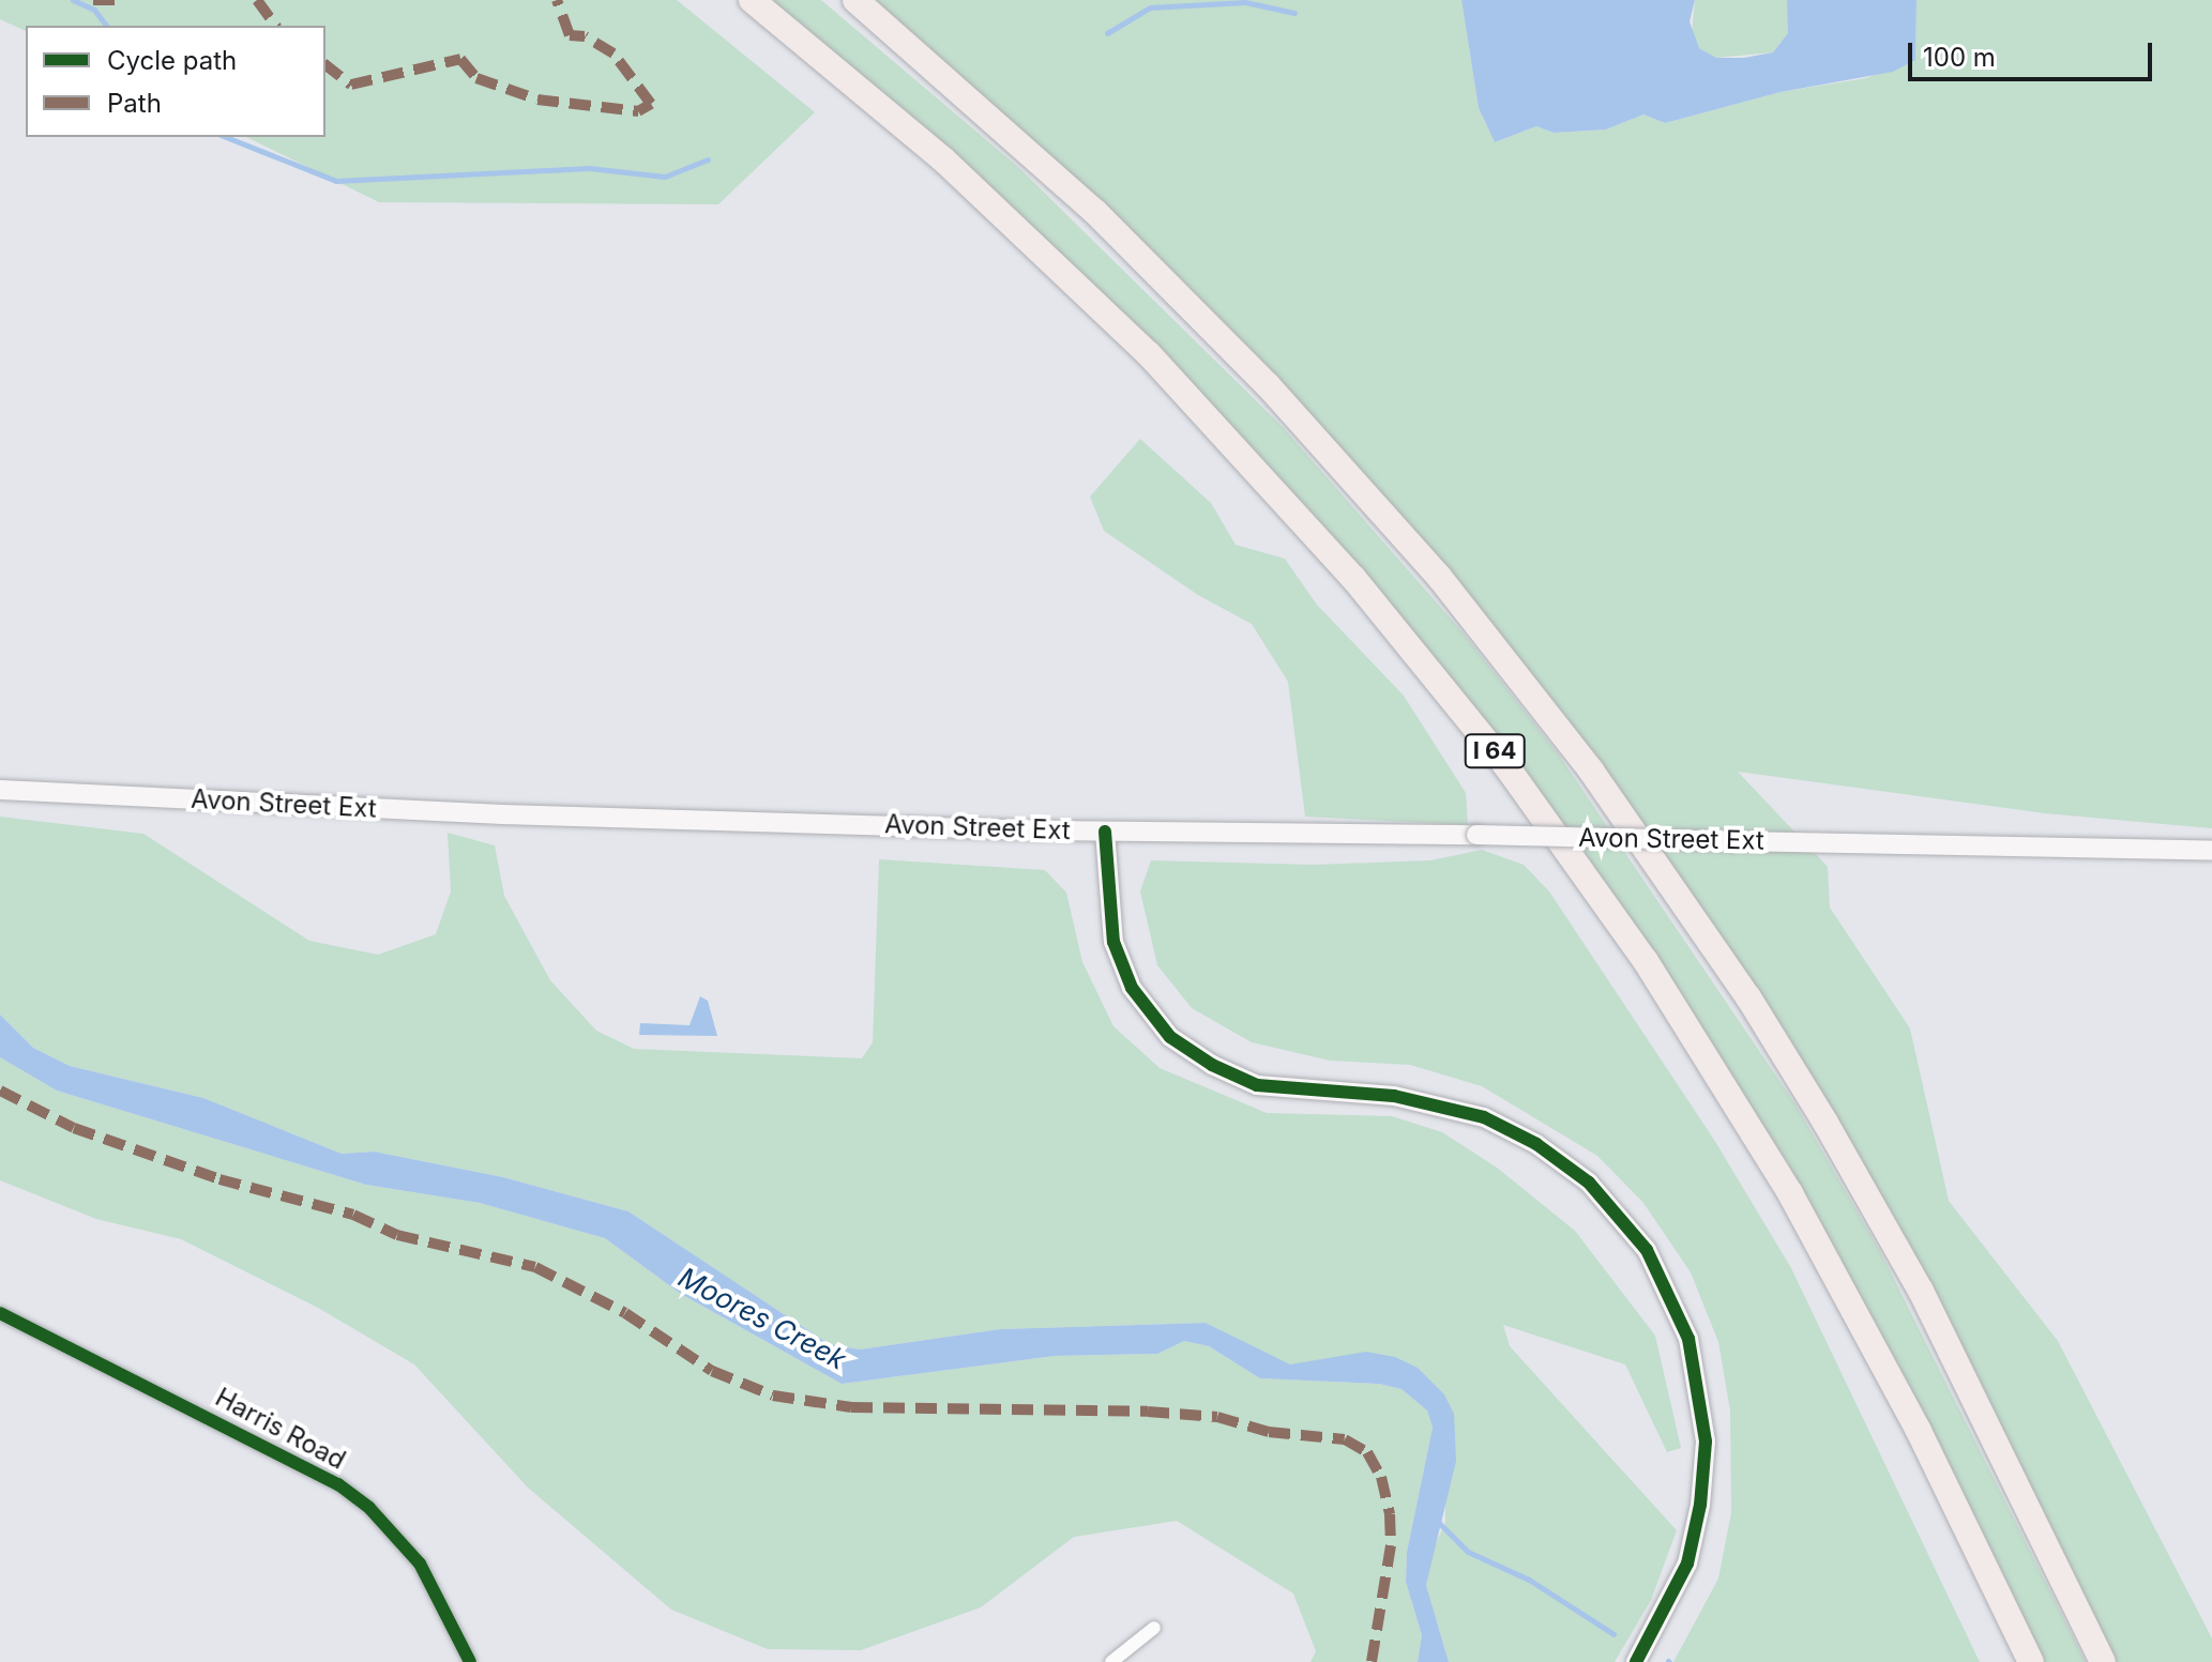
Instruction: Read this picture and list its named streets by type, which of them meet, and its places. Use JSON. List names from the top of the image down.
{
  "streets": {
    "highway": ["I 64"],
    "main road": ["Avon Street Ext"],
    "street": ["Harris Road"]
  },
  "water": ["Moores Creek"],
  "legend": ["Cycle path", "Path"],
  "scale_bar": "100 m"
}
